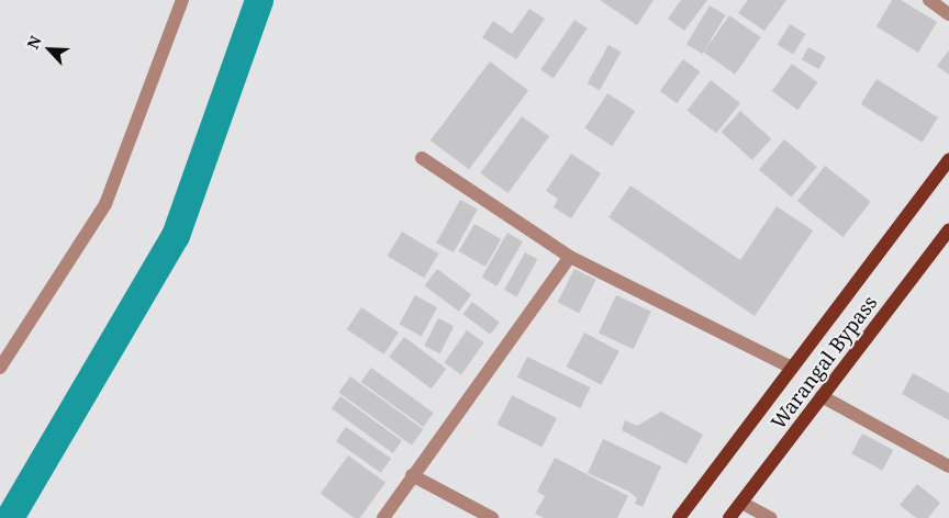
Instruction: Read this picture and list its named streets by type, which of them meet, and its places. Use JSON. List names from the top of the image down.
{
  "streets": {
    "main road": ["Warangal Bypass"]
  },
  "north": "top left"
}
